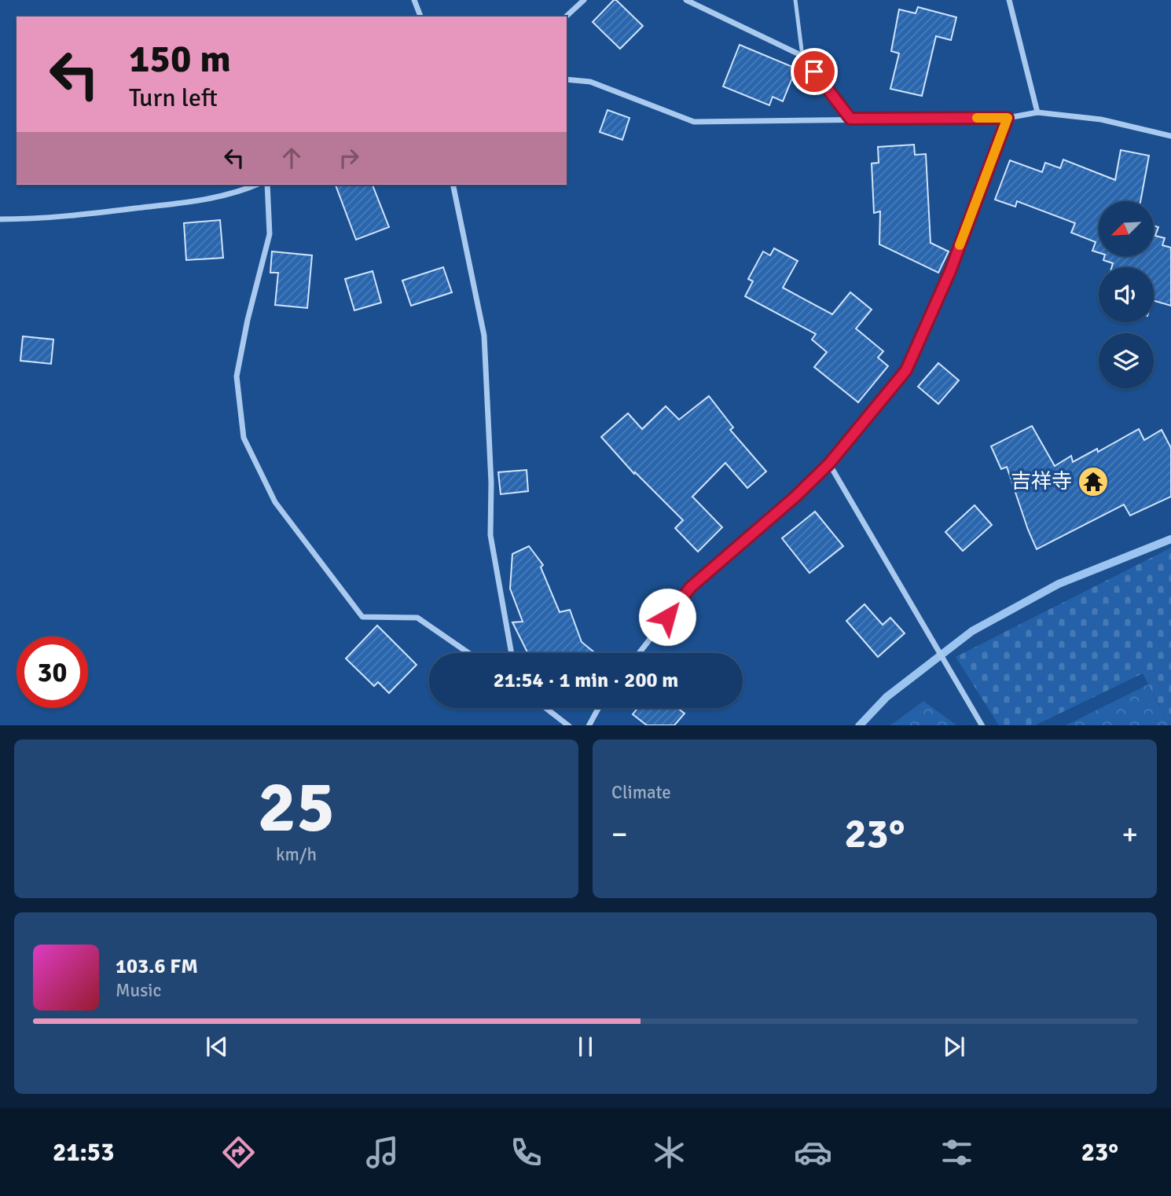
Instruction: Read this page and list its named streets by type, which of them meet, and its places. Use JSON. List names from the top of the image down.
{
  "places": {
    "temple": ["吉祥寺"]
  },
  "north": "bottom left",
  "page": {
    "turn": ["150 m", "Turn left"],
    "limit": "30",
    "trip": "21:54 · 1 min · 200 m",
    "tile": [
      ["25", "km/h"],
      "Climate"
    ],
    "heat": ["−", "23°", "+"],
    "song": ["103.6 FM", "Music"],
    "tabs": ["21:53", "23°"]
  }
}
